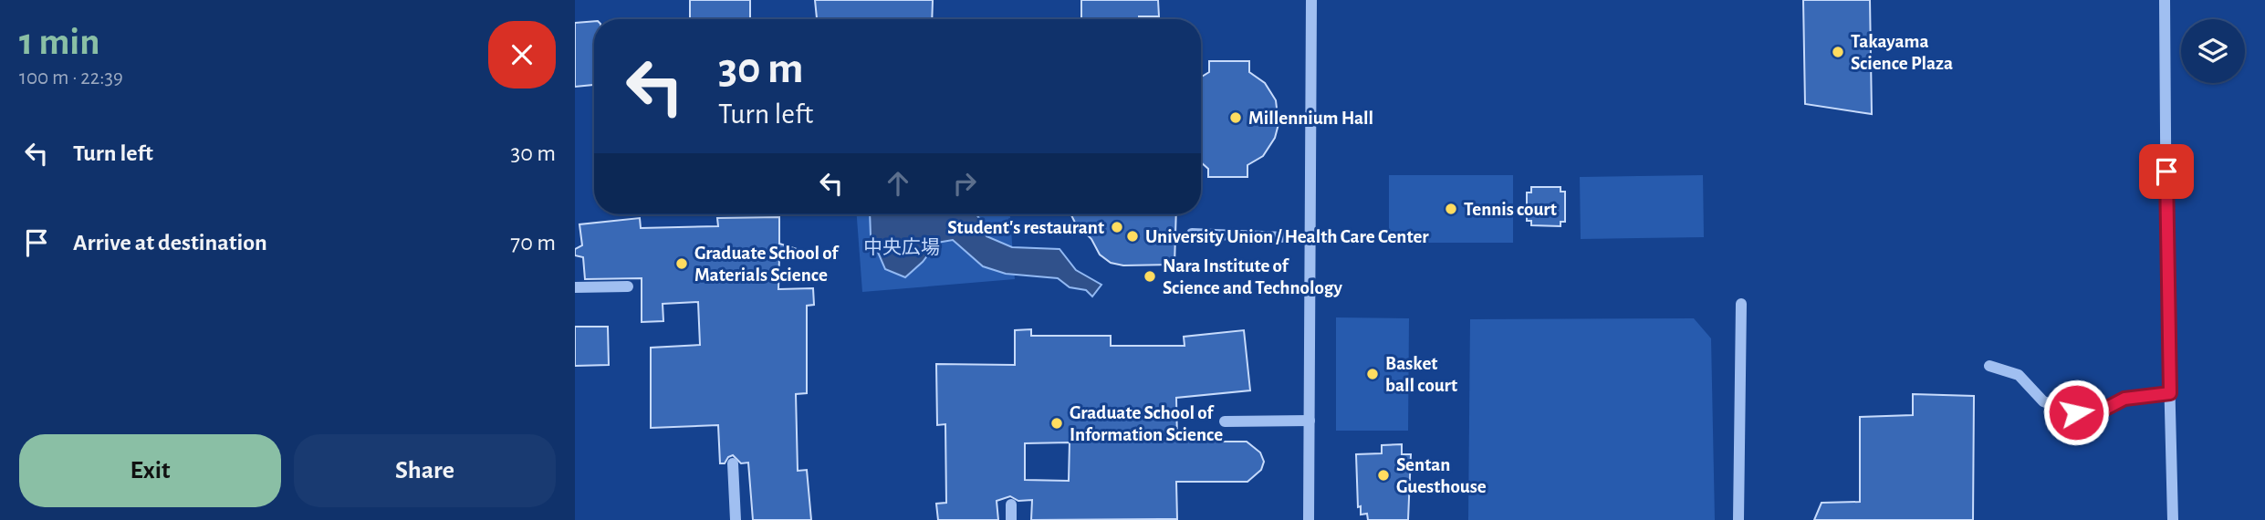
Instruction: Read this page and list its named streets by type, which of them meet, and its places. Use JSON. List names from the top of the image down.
{
  "parks": ["中央広場"],
  "places": [
    "Takayama Science Plaza",
    "Millennium Hall",
    "Tennis court",
    "Student's restaurant",
    "University Union / Health Care Center",
    "Graduate School of Materials Science",
    "Nara Institute of Science and Technology",
    "Basket ball court",
    "Graduate School of Information Science",
    "Sentan Guesthouse"
  ],
  "page": {
    "heading": ["1 min", "100 m · 22:39"],
    "turn": ["30 m", "Turn left"],
    "list": [
      {
        "name": "Turn left",
        "value": "30 m"
      },
      {
        "name": "Arrive at destination",
        "value": "70 m"
      }
    ],
    "buttons": ["Exit", "Share"]
  }
}
